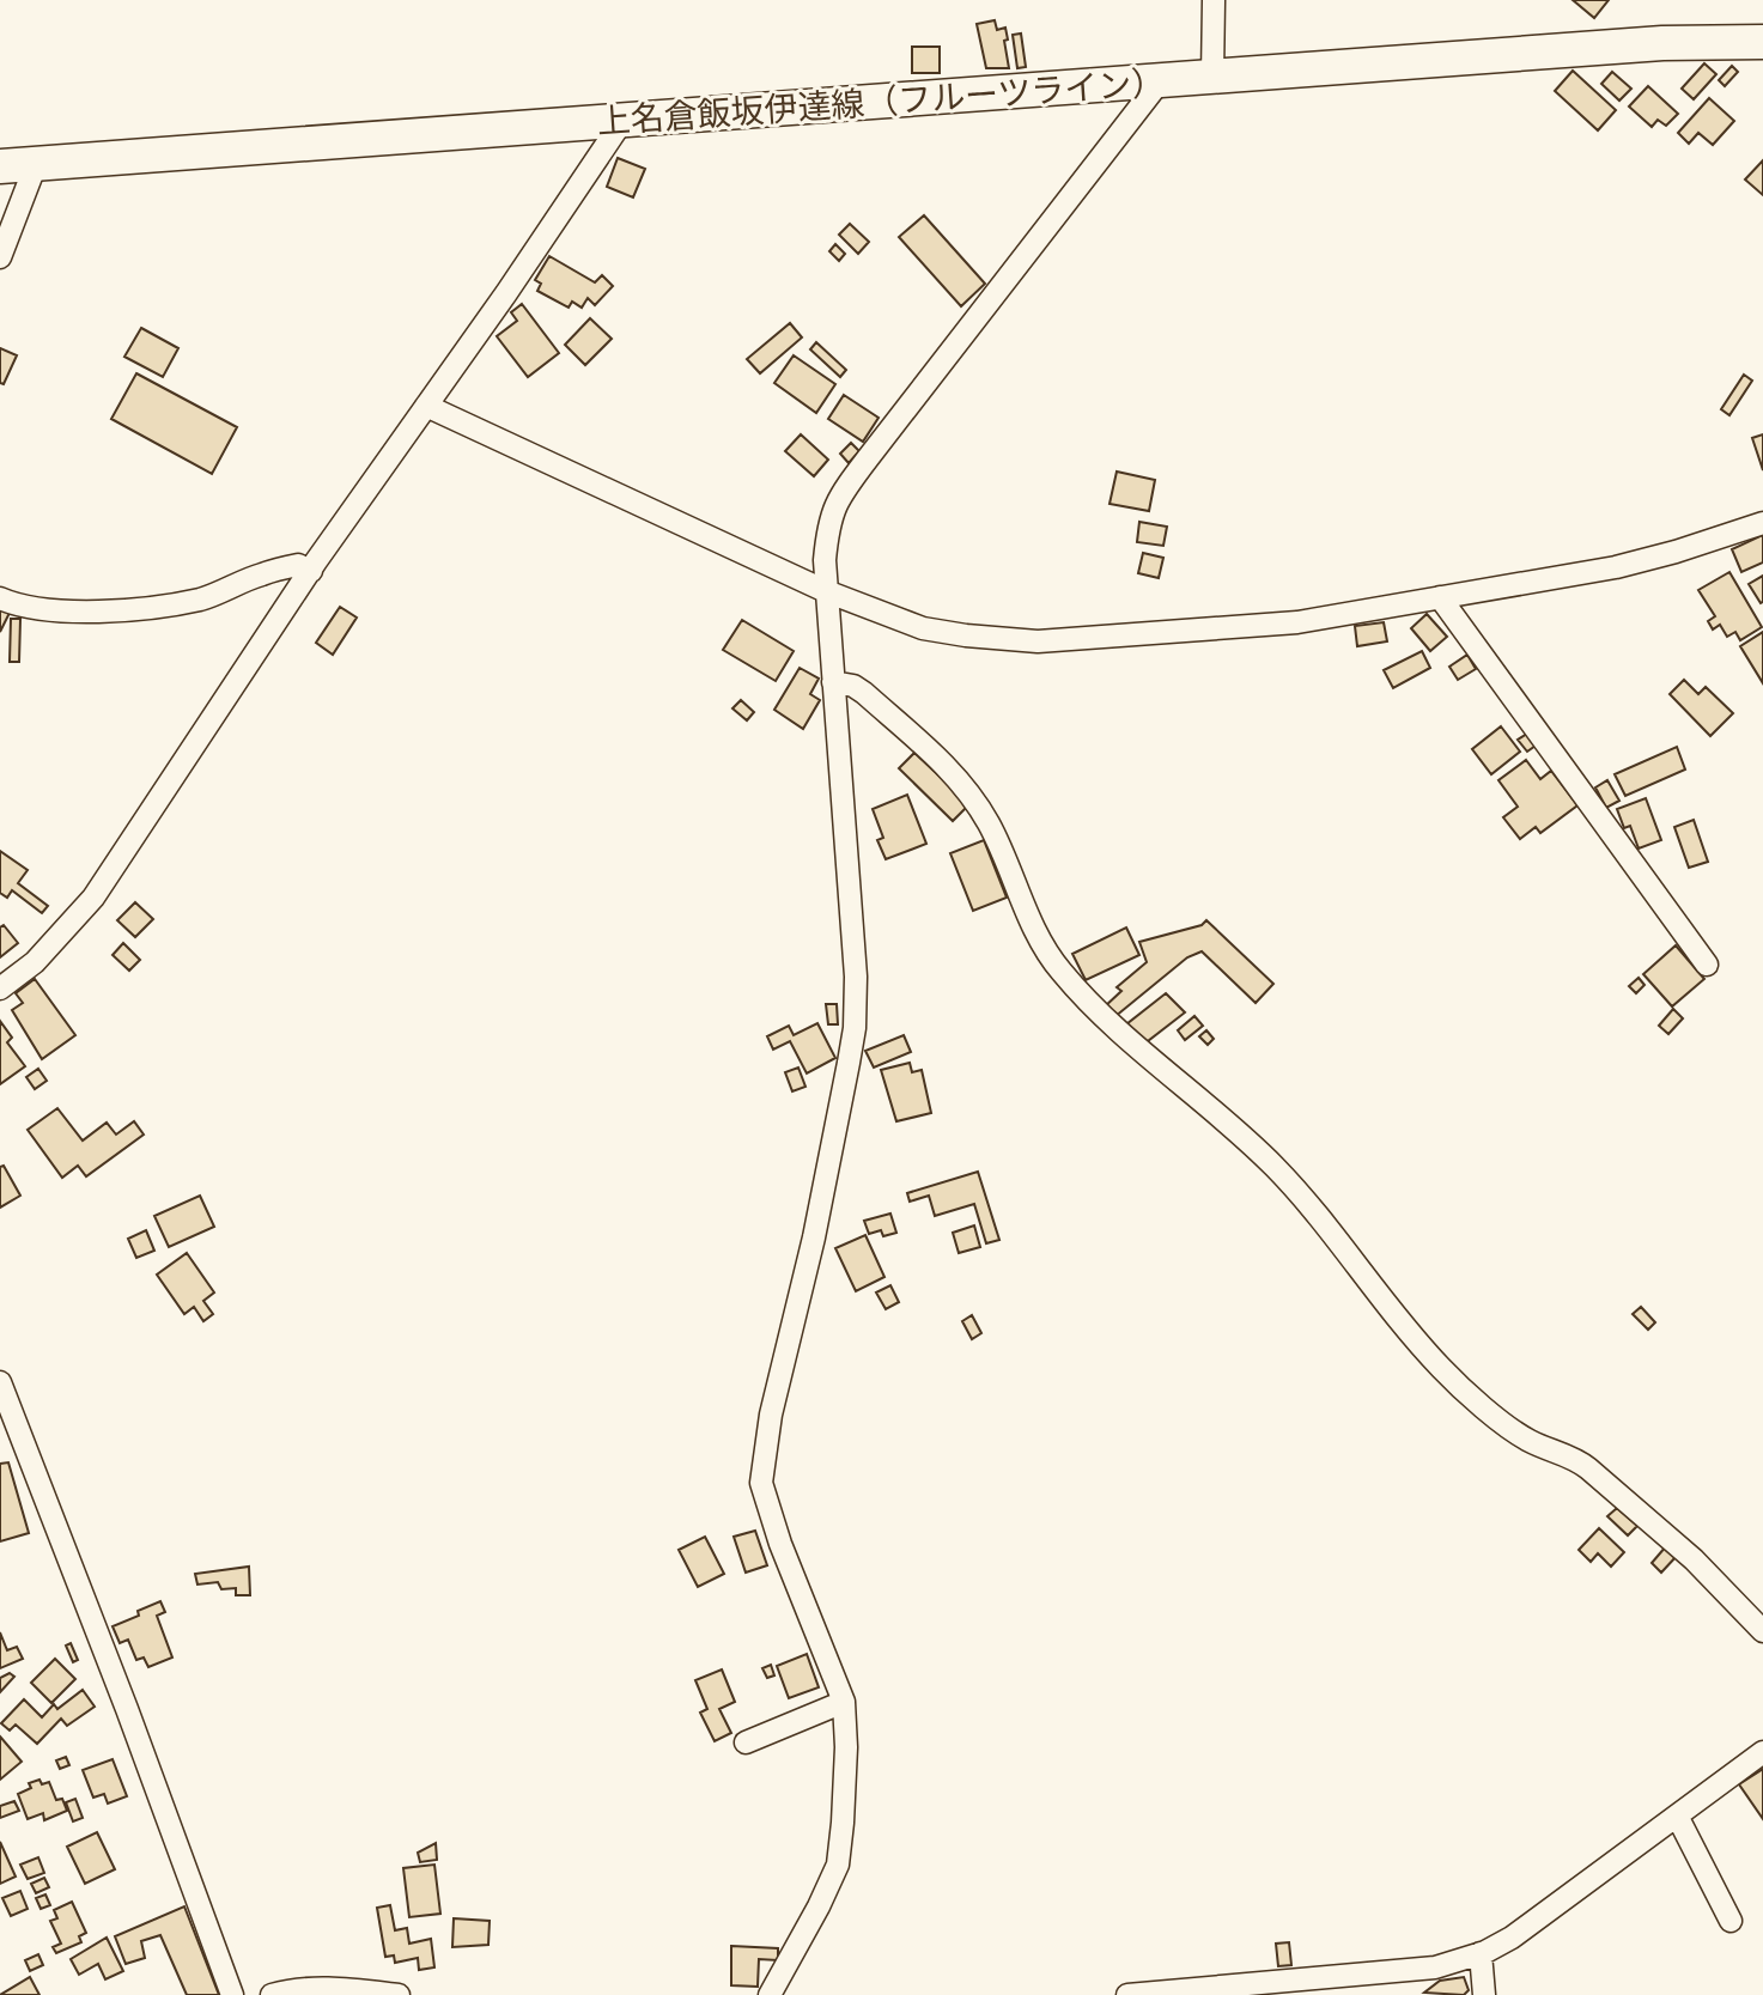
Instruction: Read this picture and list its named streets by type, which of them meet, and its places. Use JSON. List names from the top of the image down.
{
  "streets": {
    "main road": ["上名倉飯坂伊達線（フルーツライン）"]
  }
}
